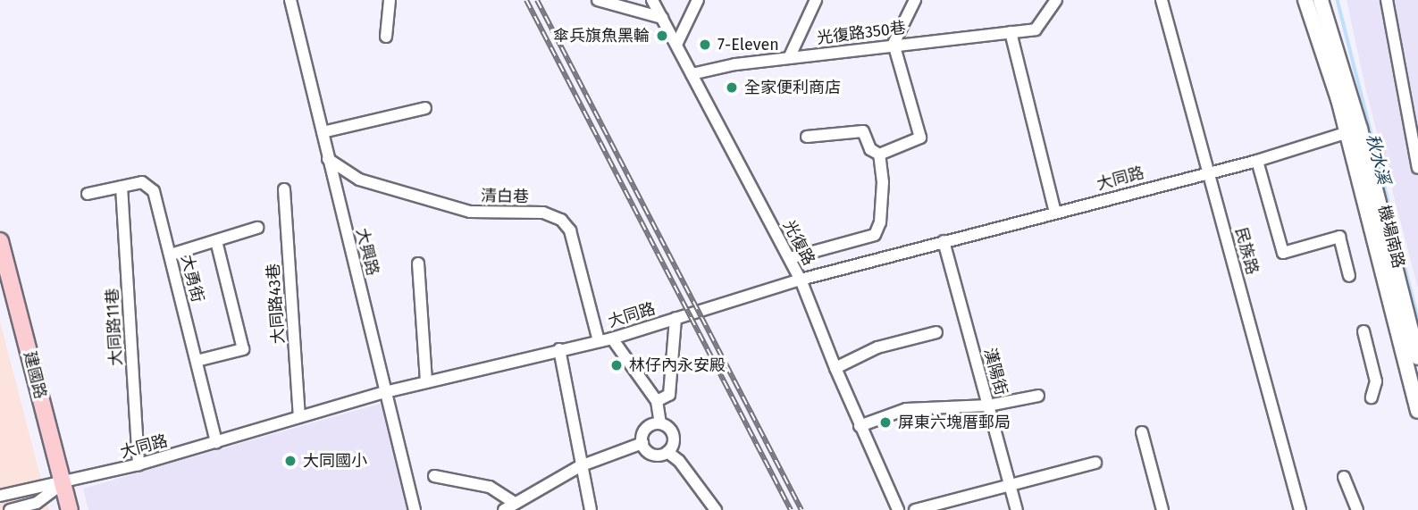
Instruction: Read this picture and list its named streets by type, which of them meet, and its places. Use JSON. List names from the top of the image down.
{
  "streets": {
    "main road": ["建國路"],
    "street": [
      "光復路350巷",
      "大同路",
      "清白巷",
      "機場南路",
      "光復路",
      "民族路",
      "大興路",
      "大勇街",
      "大同路43巷",
      "大同路11巷",
      "漢陽街"
    ]
  },
  "crossings": [
    ["光復路350巷", "光復路"],
    ["大同路", "清白巷"],
    ["大同路", "機場南路"],
    ["大同路", "光復路"],
    ["大同路", "民族路"],
    ["大同路", "大興路"],
    ["大同路", "大勇街"],
    ["大同路", "大同路43巷"],
    ["大同路", "大同路11巷"],
    ["大同路", "漢陽街"],
    ["大同路", "建國路"],
    ["清白巷", "大興路"],
    ["大勇街", "大同路11巷"]
  ],
  "water": ["秋水溪"],
  "places": [
    "傘兵旗魚黑輪",
    "7-Eleven",
    "全家便利商店",
    "林仔內永安殿",
    "屏東六塊厝郵局",
    "大同國小"
  ]
}
